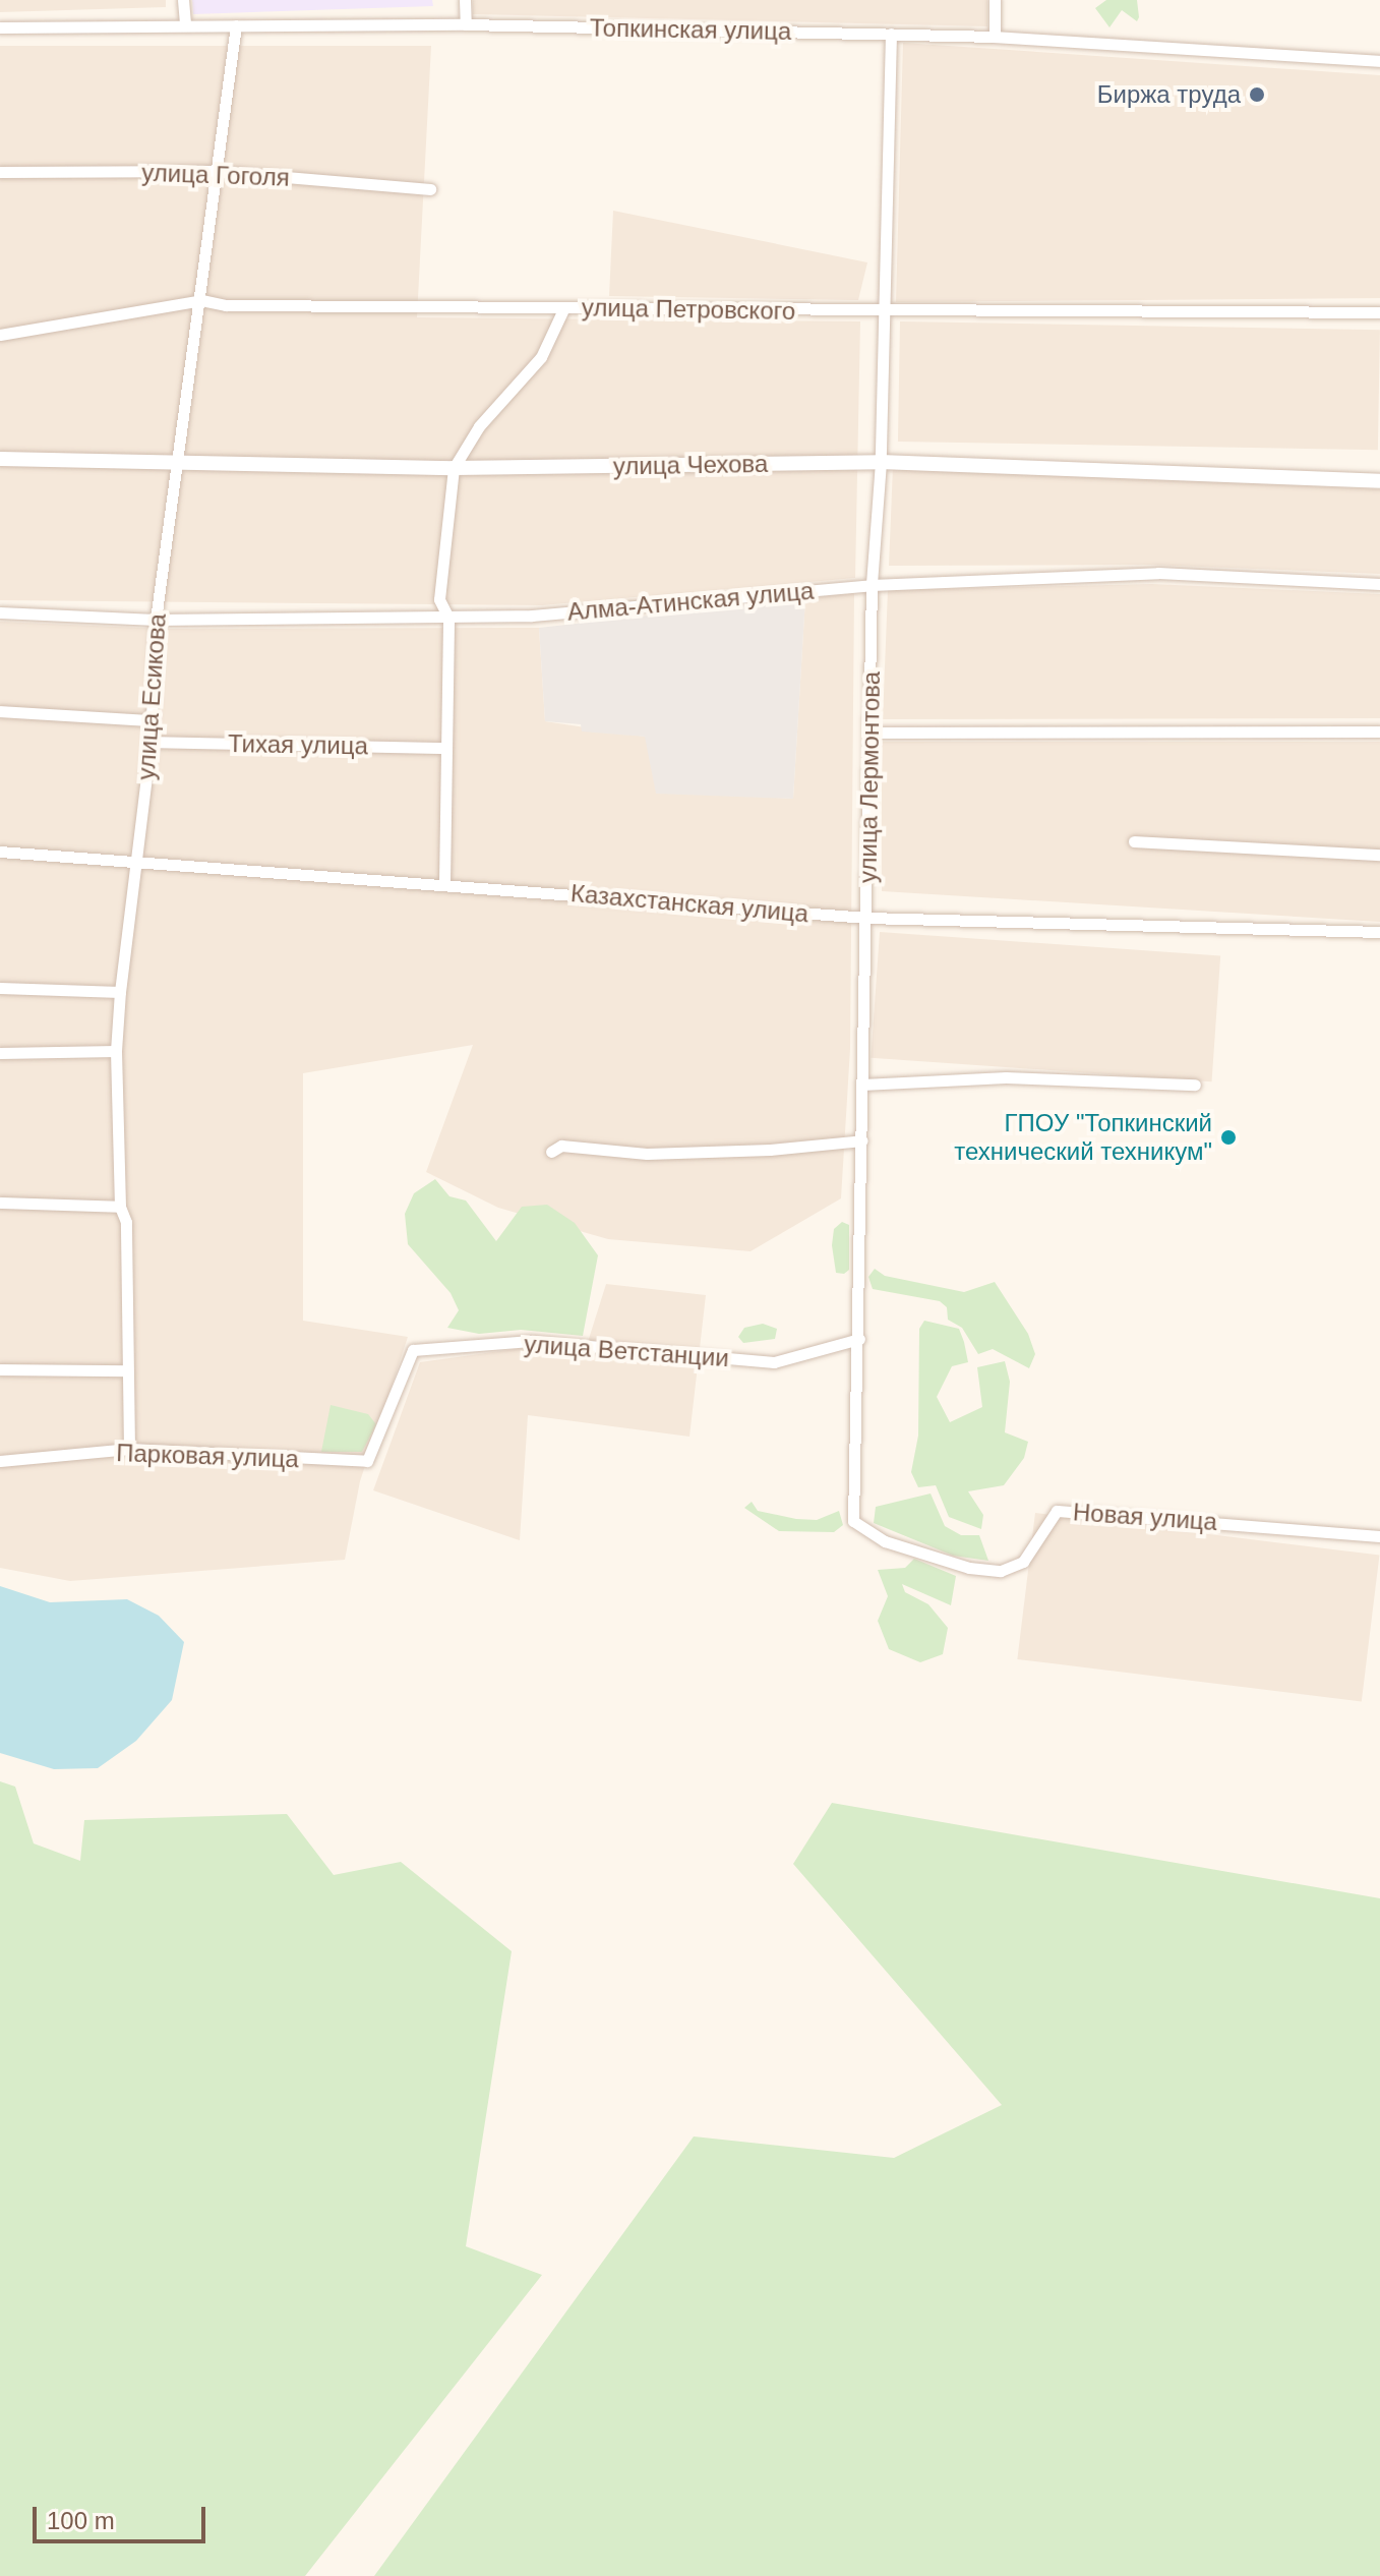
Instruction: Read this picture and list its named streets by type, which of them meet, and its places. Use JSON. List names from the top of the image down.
{
  "streets": {
    "street": [
      "Топкинская улица",
      "улица Гоголя",
      "улица Петровского",
      "улица Чехова",
      "Алма-Атинская улица",
      "улица Есикова",
      "Тихая улица",
      "улица Лермонтова",
      "Казахстанская улица",
      "улица Ветстанции",
      "Парковая улица",
      "Новая улица"
    ]
  },
  "crossings": [
    ["Топкинская улица", "улица Есикова"],
    ["Топкинская улица", "улица Лермонтова"],
    ["улица Гоголя", "улица Есикова"],
    ["улица Петровского", "улица Есикова"],
    ["улица Петровского", "улица Лермонтова"],
    ["улица Чехова", "улица Есикова"],
    ["улица Чехова", "улица Лермонтова"],
    ["Алма-Атинская улица", "улица Есикова"],
    ["Алма-Атинская улица", "улица Лермонтова"],
    ["улица Есикова", "Тихая улица"],
    ["улица Есикова", "Казахстанская улица"],
    ["улица Есикова", "Парковая улица"],
    ["улица Лермонтова", "Казахстанская улица"],
    ["улица Лермонтова", "улица Ветстанции"],
    ["улица Лермонтова", "Новая улица"],
    ["улица Ветстанции", "Парковая улица"]
  ],
  "places": ["Биржа труда", "ГПОУ \"Топкинский технический техникум\""],
  "scale_bar": "100 m"
}
